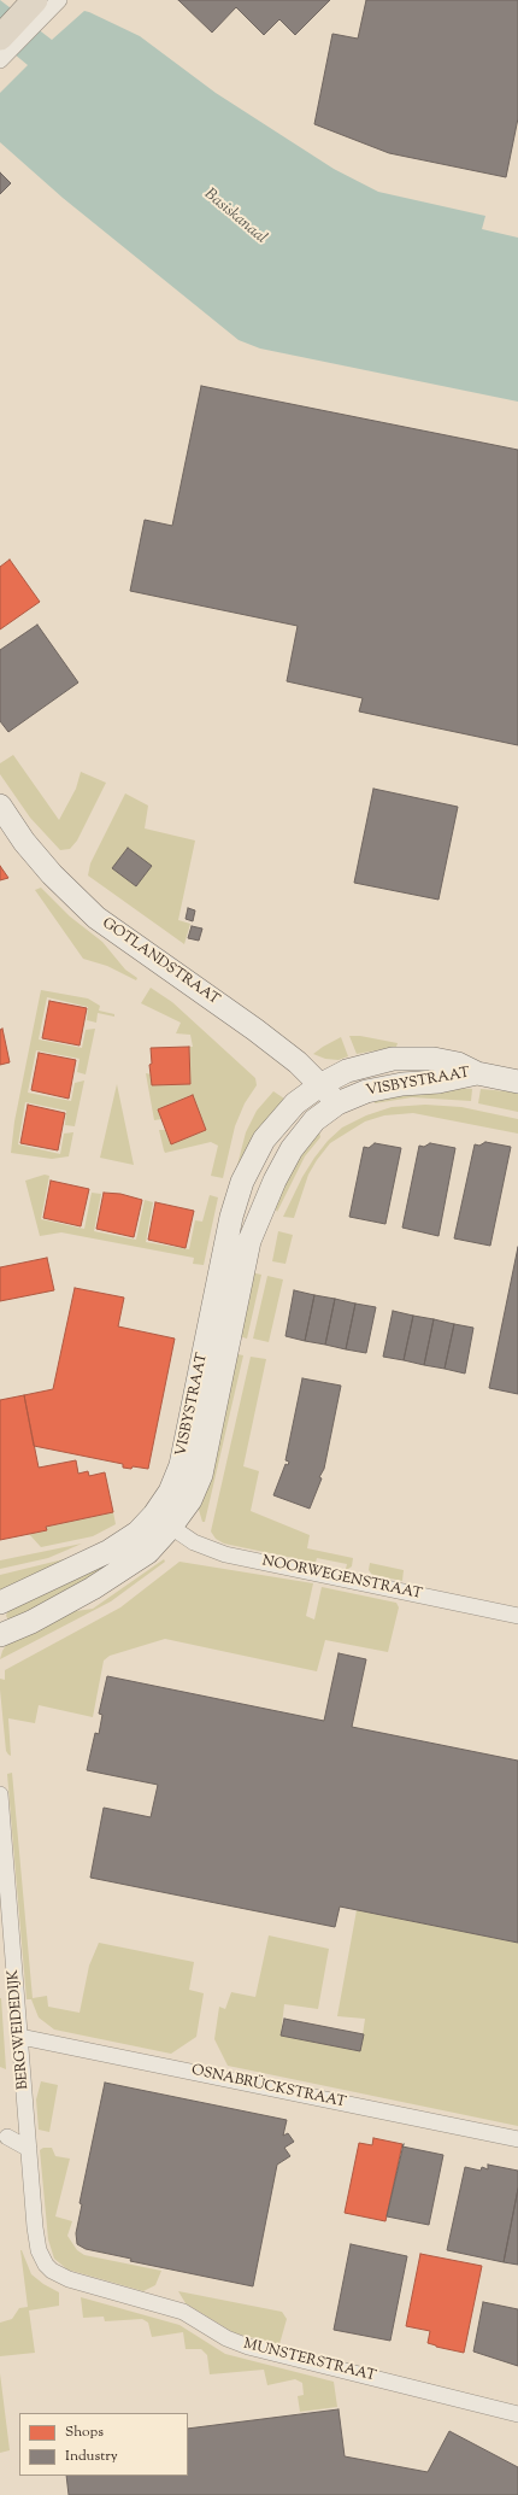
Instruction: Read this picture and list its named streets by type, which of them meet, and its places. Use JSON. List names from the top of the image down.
{
  "streets": {
    "street": [
      "GOTLANDSTRAAT",
      "VISBYSTRAAT",
      "NOORWEGENSTRAAT",
      "BERGWEIDEDIJK",
      "OSNABRÜCKSTRAAT",
      "MUNSTERSTRAAT"
    ]
  },
  "crossings": [
    ["GOTLANDSTRAAT", "VISBYSTRAAT"],
    ["VISBYSTRAAT", "NOORWEGENSTRAAT"],
    ["BERGWEIDEDIJK", "OSNABRÜCKSTRAAT"],
    ["BERGWEIDEDIJK", "MUNSTERSTRAAT"]
  ],
  "water": ["Basiskanaal"],
  "legend": ["Shops", "Industry"]
}
